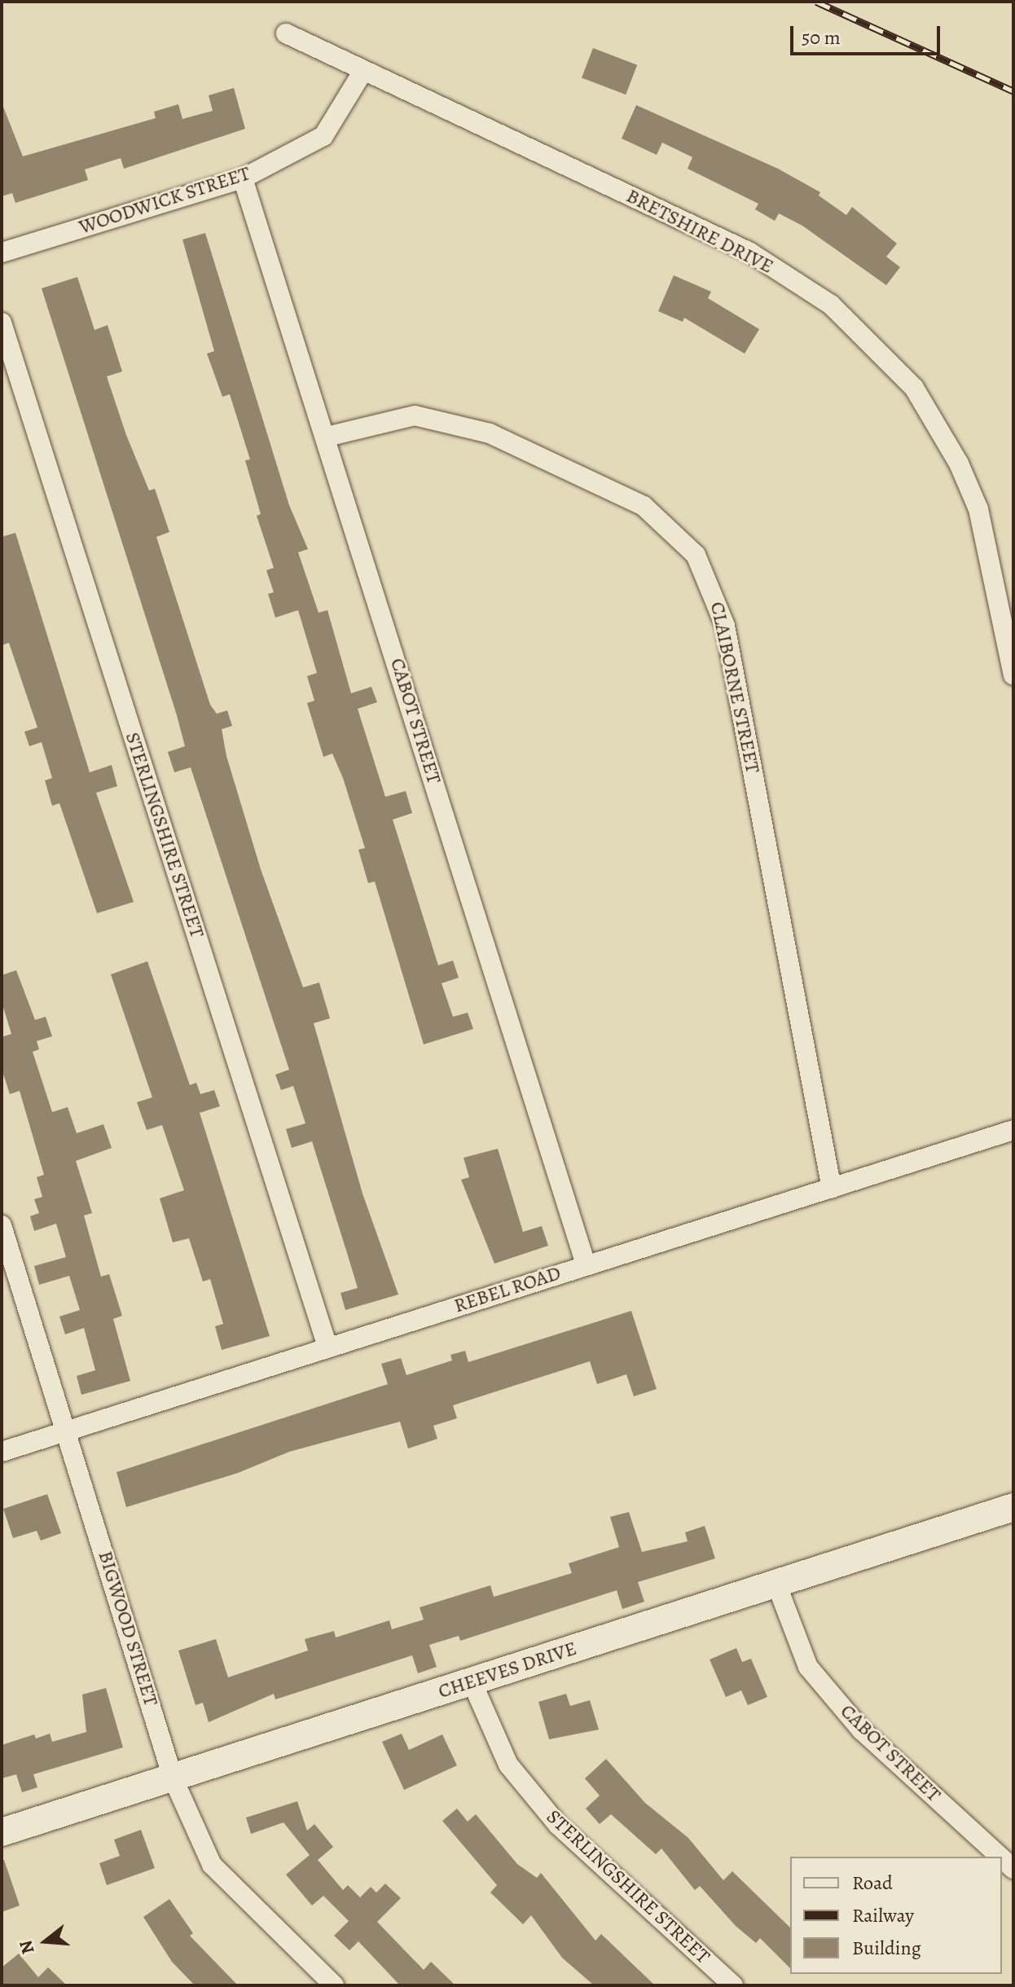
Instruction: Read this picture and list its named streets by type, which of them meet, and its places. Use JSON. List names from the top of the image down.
{
  "streets": {
    "street": [
      "WOODWICK STREET",
      "BRETSHIRE DRIVE",
      "CLAIBORNE STREET",
      "CABOT STREET",
      "STERLINGSHIRE STREET",
      "REBEL ROAD",
      "BIGWOOD STREET",
      "CHEEVES DRIVE"
    ]
  },
  "crossings": [
    ["WOODWICK STREET", "BRETSHIRE DRIVE"],
    ["WOODWICK STREET", "CABOT STREET"],
    ["CLAIBORNE STREET", "CABOT STREET"],
    ["CLAIBORNE STREET", "REBEL ROAD"],
    ["CABOT STREET", "REBEL ROAD"],
    ["CABOT STREET", "CHEEVES DRIVE"],
    ["STERLINGSHIRE STREET", "REBEL ROAD"],
    ["STERLINGSHIRE STREET", "CHEEVES DRIVE"],
    ["REBEL ROAD", "BIGWOOD STREET"],
    ["BIGWOOD STREET", "CHEEVES DRIVE"]
  ],
  "legend": ["Road", "Railway", "Building"],
  "scale_bar": "50 m",
  "north": "left"
}
